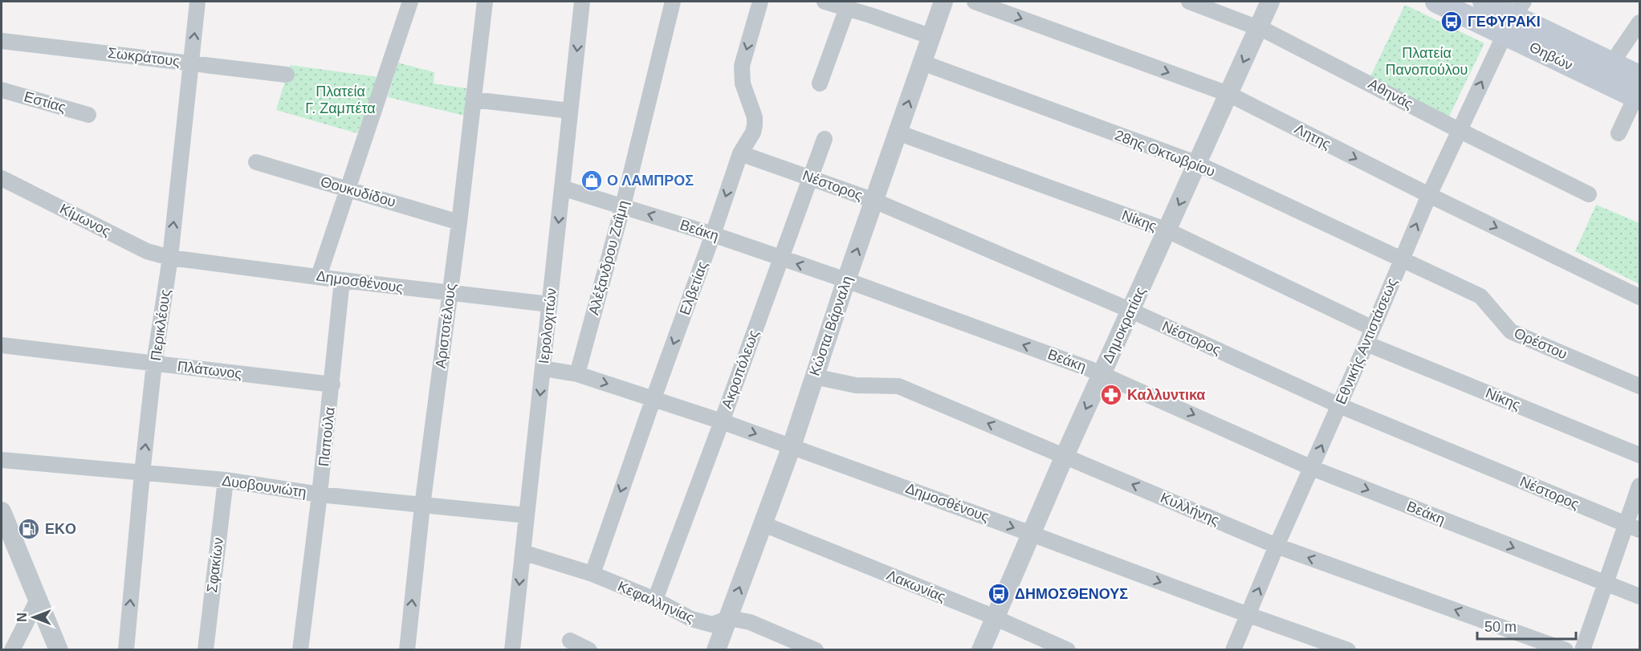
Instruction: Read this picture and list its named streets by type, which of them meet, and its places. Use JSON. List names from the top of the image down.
{
  "streets": {
    "main road": ["Θηβών"],
    "street": [
      "Σωκράτους",
      "Αθηνάς",
      "Εστίας",
      "Λητης",
      "28ης Οκτωβρίου",
      "Νέστορος",
      "Θουκυδίδου",
      "Κίμωνος",
      "Νίκης",
      "Βεάκη",
      "Αλέξανδρου Ζαΐμη",
      "Δημοσθένους",
      "Ελβετίας",
      "Περικλέους",
      "Δημοκρατίας",
      "Αριστοτέλους",
      "Ιερολοχιτών",
      "Κώστα Βάρναλη",
      "Εθνικής Αντιστάσεως",
      "Ορέστου",
      "Ακροπόλεως",
      "Πλάτωνος",
      "Παπούλα",
      "Δυοβουνιώτη",
      "Κυλλήνης",
      "Σφακίων",
      "Λακωνίας",
      "Κεφαλληνίας"
    ]
  },
  "crossings": [
    ["Θηβών", "Εθνικής Αντιστάσεως"],
    ["Σωκράτους", "Περικλέους"],
    ["Αθηνάς", "Δημοκρατίας"],
    ["Αθηνάς", "Εθνικής Αντιστάσεως"],
    ["Λητης", "Δημοκρατίας"],
    ["Λητης", "Εθνικής Αντιστάσεως"],
    ["28ης Οκτωβρίου", "Δημοκρατίας"],
    ["28ης Οκτωβρίου", "Κώστα Βάρναλη"],
    ["28ης Οκτωβρίου", "Εθνικής Αντιστάσεως"],
    ["28ης Οκτωβρίου", "Ορέστου"],
    ["Νέστορος", "Ελβετίας"],
    ["Νέστορος", "Δημοκρατίας"],
    ["Νέστορος", "Κώστα Βάρναλη"],
    ["Νέστορος", "Εθνικής Αντιστάσεως"],
    ["Νέστορος", "Ακροπόλεως"],
    ["Θουκυδίδου", "Αριστοτέλους"],
    ["Κίμωνος", "Δημοσθένους"],
    ["Κίμωνος", "Περικλέους"],
    ["Νίκης", "Δημοκρατίας"],
    ["Νίκης", "Κώστα Βάρναλη"],
    ["Νίκης", "Εθνικής Αντιστάσεως"],
    ["Βεάκη", "Αλέξανδρου Ζαΐμη"],
    ["Βεάκη", "Ελβετίας"],
    ["Βεάκη", "Δημοκρατίας"],
    ["Βεάκη", "Ιερολοχιτών"],
    ["Βεάκη", "Κώστα Βάρναλη"],
    ["Βεάκη", "Εθνικής Αντιστάσεως"],
    ["Βεάκη", "Ακροπόλεως"],
    ["Αλέξανδρου Ζαΐμη", "Δημοσθένους"],
    ["Δημοσθένους", "Ελβετίας"],
    ["Δημοσθένους", "Περικλέους"],
    ["Δημοσθένους", "Δημοκρατίας"],
    ["Δημοσθένους", "Αριστοτέλους"],
    ["Δημοσθένους", "Ιερολοχιτών"],
    ["Δημοσθένους", "Κώστα Βάρναλη"],
    ["Δημοσθένους", "Εθνικής Αντιστάσεως"],
    ["Δημοσθένους", "Ακροπόλεως"],
    ["Δημοσθένους", "Παπούλα"],
    ["Ελβετίας", "Κεφαλληνίας"],
    ["Περικλέους", "Πλάτωνος"],
    ["Περικλέους", "Δυοβουνιώτη"],
    ["Δημοκρατίας", "Κυλλήνης"],
    ["Δημοκρατίας", "Λακωνίας"],
    ["Αριστοτέλους", "Δυοβουνιώτη"],
    ["Ιερολοχιτών", "Δυοβουνιώτη"],
    ["Ιερολοχιτών", "Κεφαλληνίας"],
    ["Κώστα Βάρναλη", "Κυλλήνης"],
    ["Κώστα Βάρναλη", "Λακωνίας"],
    ["Κώστα Βάρναλη", "Κεφαλληνίας"],
    ["Εθνικής Αντιστάσεως", "Ορέστου"],
    ["Εθνικής Αντιστάσεως", "Κυλλήνης"],
    ["Ακροπόλεως", "Κεφαλληνίας"],
    ["Πλάτωνος", "Παπούλα"],
    ["Παπούλα", "Δυοβουνιώτη"],
    ["Δυοβουνιώτη", "Σφακίων"]
  ],
  "one_way": [
    "Λητης",
    "Δημοσθένους",
    "Ελβετίας",
    "Περικλέους",
    "Ιερολοχιτών",
    "Κώστα Βάρναλη",
    "Εθνικής Αντιστάσεως",
    "Κυλλήνης"
  ],
  "parks": ["Πλατεία Πανοπούλου", "Πλατεία Γ. Ζαμπέτα"],
  "places": {
    "bus stop": ["ΓΕΦΥΡΑΚΙ", "ΔΗΜΟΣΘΕΝΟΥΣ"],
    "shop": ["Ο ΛΑΜΠΡΟΣ"],
    "pharmacy": ["Καλλυντικα"],
    "fuel station": ["EKO"]
  },
  "scale_bar": "50 m",
  "north": "left"
}
